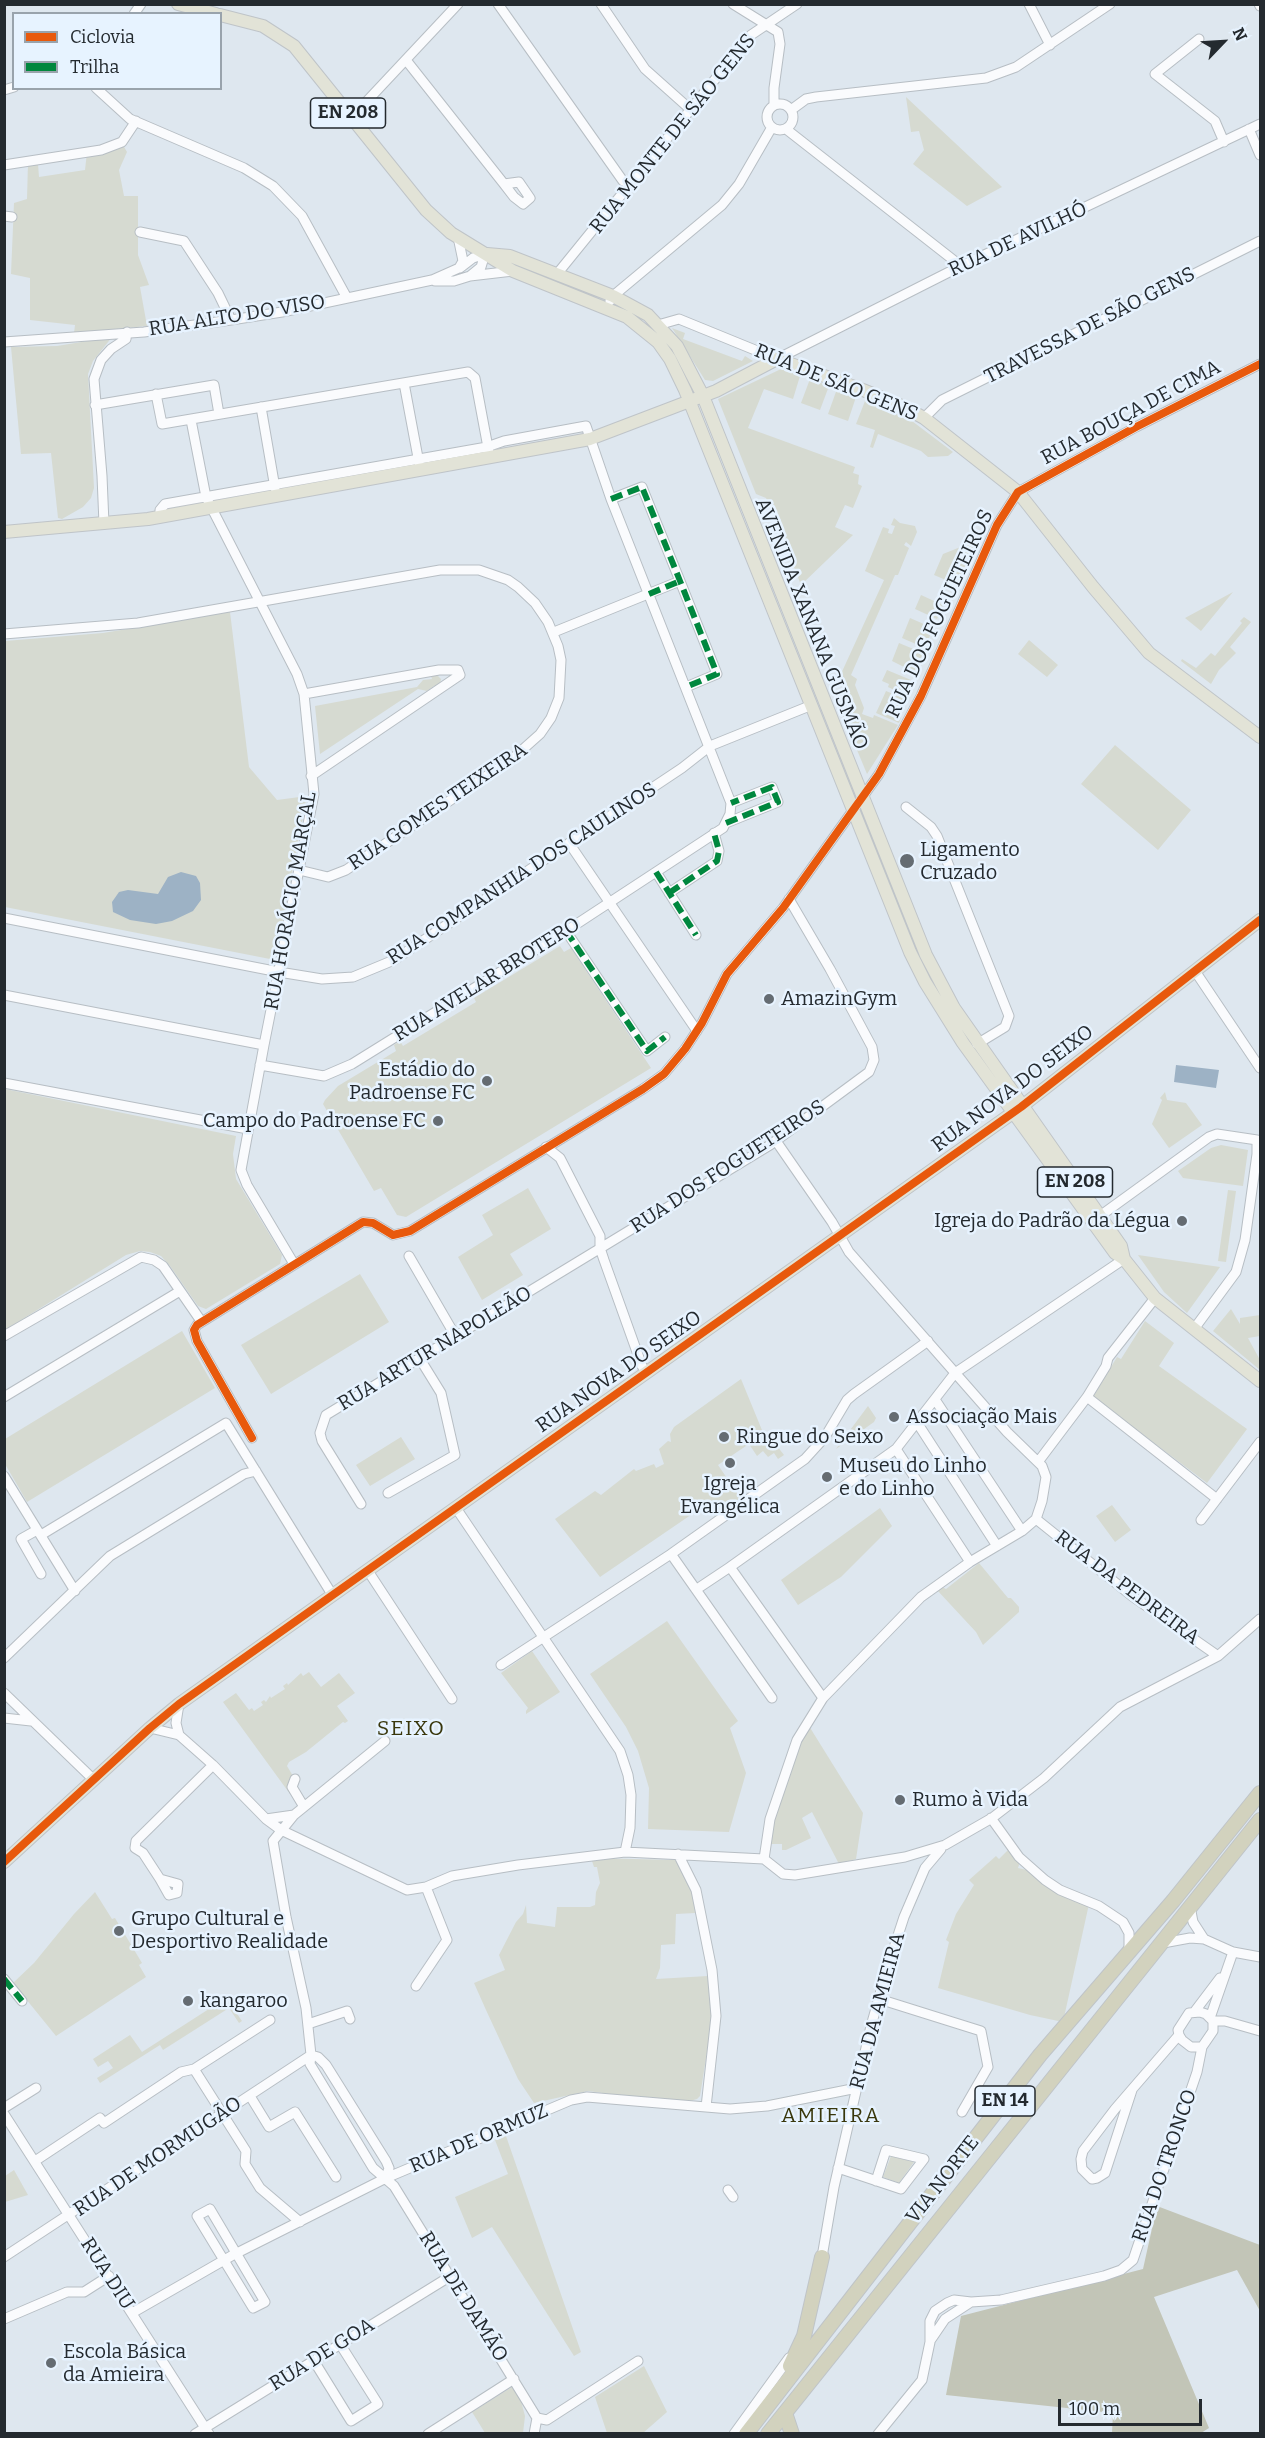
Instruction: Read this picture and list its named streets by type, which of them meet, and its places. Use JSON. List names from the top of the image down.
{
  "streets": {
    "highway": ["EN 14", "VIA NORTE"],
    "main road": [
      "EN 208",
      "RUA DE SÃO GENS",
      "AVENIDA XANANA GUSMÃO",
      "RUA NOVA DO SEIXO"
    ],
    "street": [
      "RUA MONTE DE SÃO GENS",
      "RUA DE AVILHÓ",
      "RUA ALTO DO VISO",
      "TRAVESSA DE SÃO GENS",
      "RUA BOUÇA DE CIMA",
      "RUA DOS FOGUETEIROS",
      "RUA GOMES TEIXEIRA",
      "RUA COMPANHIA DOS CAULINOS",
      "RUA HORÁCIO MARÇAL",
      "RUA AVELAR BROTERO",
      "RUA ARTUR NAPOLEÃO",
      "RUA DA PEDREIRA",
      "RUA DA AMIEIRA",
      "RUA DE ORMUZ",
      "RUA DE MORMUGÃO",
      "RUA DO TRONCO",
      "RUA DIU",
      "RUA DE DAMÃO",
      "RUA DE GOA"
    ]
  },
  "crossings": [
    ["EN 208", "RUA MONTE DE SÃO GENS"],
    ["EN 208", "RUA ALTO DO VISO"],
    ["EN 208", "RUA DE SÃO GENS"],
    ["EN 208", "AVENIDA XANANA GUSMÃO"],
    ["EN 208", "RUA NOVA DO SEIXO"],
    ["RUA DE AVILHÓ", "RUA DE SÃO GENS"],
    ["TRAVESSA DE SÃO GENS", "RUA DE SÃO GENS"],
    ["RUA DE SÃO GENS", "RUA BOUÇA DE CIMA"],
    ["RUA DE SÃO GENS", "RUA DOS FOGUETEIROS"],
    ["RUA DE SÃO GENS", "AVENIDA XANANA GUSMÃO"],
    ["RUA BOUÇA DE CIMA", "RUA DOS FOGUETEIROS"],
    ["RUA DOS FOGUETEIROS", "AVENIDA XANANA GUSMÃO"],
    ["RUA DOS FOGUETEIROS", "RUA ARTUR NAPOLEÃO"],
    ["AVENIDA XANANA GUSMÃO", "RUA COMPANHIA DOS CAULINOS"],
    ["AVENIDA XANANA GUSMÃO", "RUA NOVA DO SEIXO"],
    ["RUA GOMES TEIXEIRA", "RUA HORÁCIO MARÇAL"],
    ["RUA COMPANHIA DOS CAULINOS", "RUA HORÁCIO MARÇAL"],
    ["RUA HORÁCIO MARÇAL", "RUA AVELAR BROTERO"],
    ["RUA DA AMIEIRA", "RUA DE ORMUZ"],
    ["RUA DE ORMUZ", "RUA DIU"],
    ["RUA DE ORMUZ", "RUA DE DAMÃO"],
    ["RUA DE MORMUGÃO", "RUA DIU"],
    ["RUA DE MORMUGÃO", "RUA DE DAMÃO"],
    ["RUA DIU", "RUA DE GOA"],
    ["RUA DE DAMÃO", "RUA DE GOA"]
  ],
  "districts": ["SEIXO", "AMIEIRA"],
  "places": [
    "Ligamento Cruzado",
    "AmazinGym",
    "Estádio do Padroense FC",
    "Campo do Padroense FC",
    "Igreja do Padrão da Légua",
    "Associação Mais",
    "Ringue do Seixo",
    "Igreja Evangélica",
    "Museu do Linho e do Linho",
    "Rumo à Vida",
    "Grupo Cultural e Desportivo Realidade",
    "kangaroo",
    "Escola Básica da Amieira"
  ],
  "legend": ["Ciclovia", "Trilha"],
  "scale_bar": "100 m",
  "north": "top right"
}
